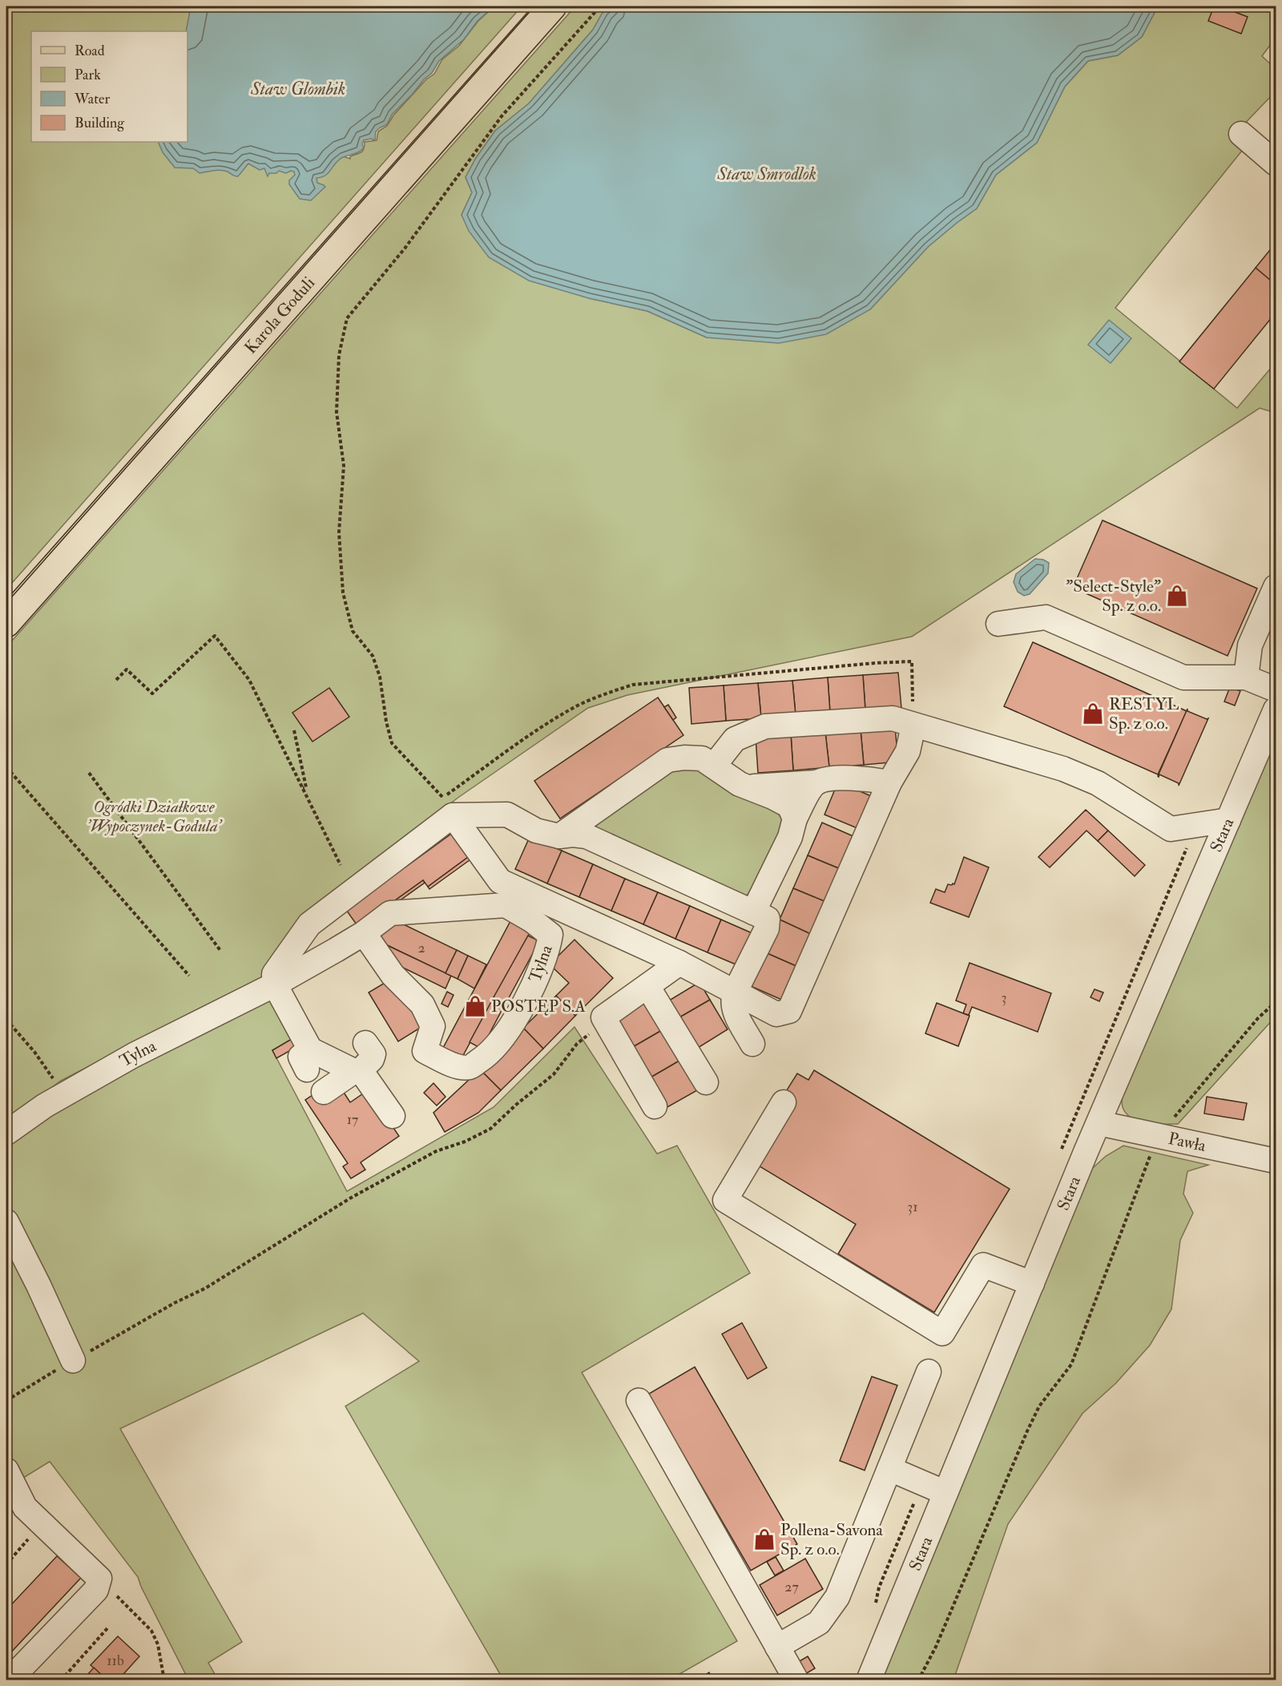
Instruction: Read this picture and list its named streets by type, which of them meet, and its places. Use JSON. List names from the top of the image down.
{
  "streets": {
    "main road": ["Karola Goduli"],
    "street": ["Stara", "Tylna", "Pawła"]
  },
  "crossings": [
    ["Stara", "Pawła"]
  ],
  "water": ["Staw Glombik", "Staw Smrodlok"],
  "parks": ["Ogródki Działkowe 'Wypoczynek-Godula'"],
  "places": {
    "shop": [
      "\"Select-Style\" Sp. z o.o.",
      "RESTYL Sp. z o.o.",
      "POSTĘP S.A",
      "Pollena-Savona Sp. z o.o."
    ]
  },
  "house_numbers": [
    "2",
    "3",
    "17",
    "31",
    "27",
    "11b"
  ],
  "legend": [
    "Road",
    "Park",
    "Water",
    "Building"
  ]
}
